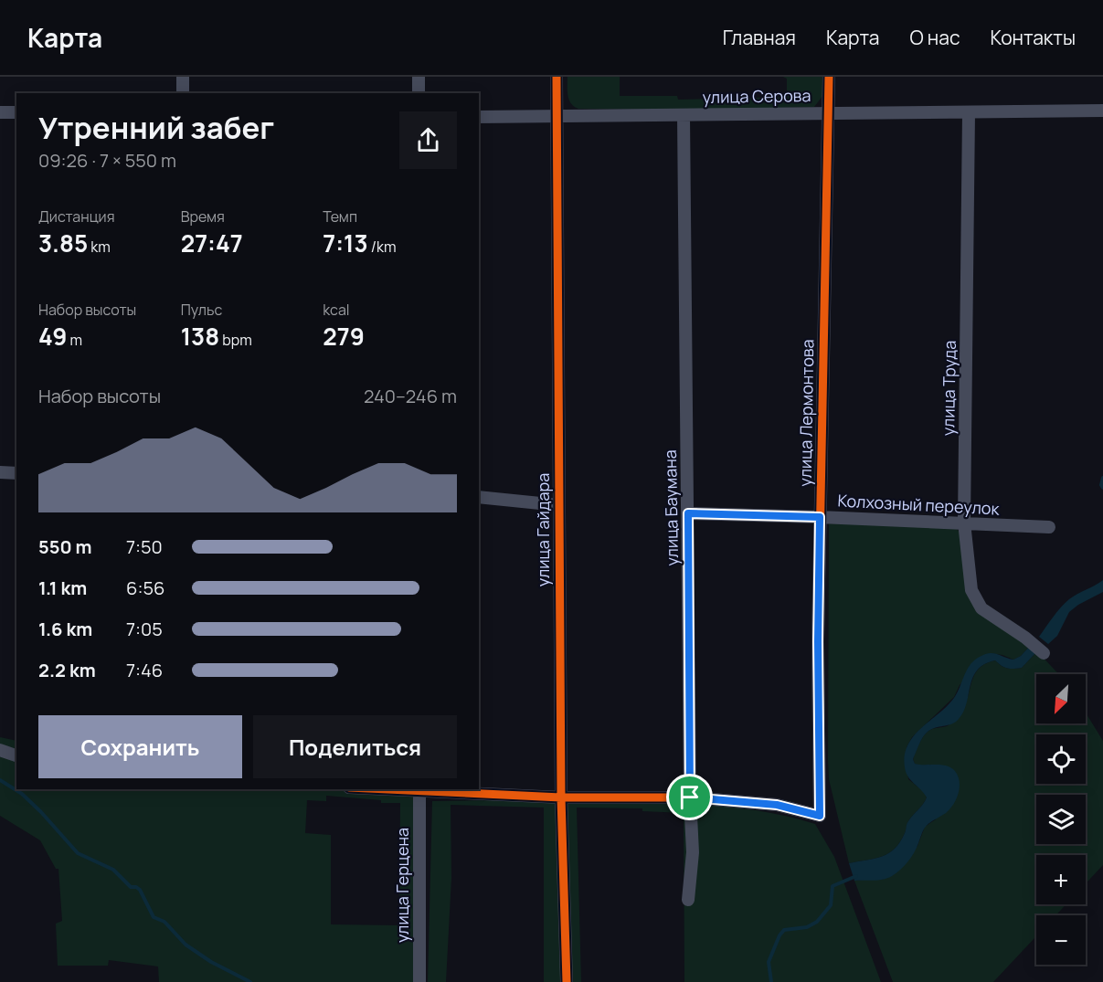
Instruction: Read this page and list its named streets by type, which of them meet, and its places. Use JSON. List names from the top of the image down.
{
  "streets": {
    "street": [
      "улица Серова",
      "улица Труда",
      "улица Лермонтова",
      "Колхозный переулок",
      "улица Баумана",
      "улица Гайдара",
      "улица Герцена"
    ]
  },
  "crossings": [
    ["улица Серова", "улица Труда"],
    ["улица Серова", "улица Лермонтова"],
    ["улица Серова", "улица Баумана"],
    ["улица Серова", "улица Гайдара"],
    ["улица Труда", "Колхозный переулок"],
    ["улица Лермонтова", "Колхозный переулок"],
    ["улица Лермонтова", "улица Баумана"],
    ["Колхозный переулок", "улица Баумана"]
  ],
  "north": "bottom left",
  "page": {
    "header": "Карта",
    "nav": [
      "Главная",
      "Карта",
      "О нас",
      "Контакты"
    ],
    "heading": ["Утренний забег", "09:26 · 7 × 550 m"],
    "stats": [
      ["Дистанция", "3.85 km"],
      ["Время", "27:47"],
      ["Темп", "7:13 /km"],
      ["Набор высоты", "49 m"],
      ["Пульс", "138 bpm"],
      ["kcal", "279"]
    ],
    "chart": ["Набор высоты", "240–246 m"],
    "list": [
      {
        "name": "550 m",
        "note": "7:50"
      },
      {
        "name": "1.1 km",
        "note": "6:56"
      },
      {
        "name": "1.6 km",
        "note": "7:05"
      },
      {
        "name": "2.2 km",
        "note": "7:46"
      }
    ],
    "map_buttons": ["+", "−"],
    "buttons": ["Сохранить", "Поделиться"]
  }
}
